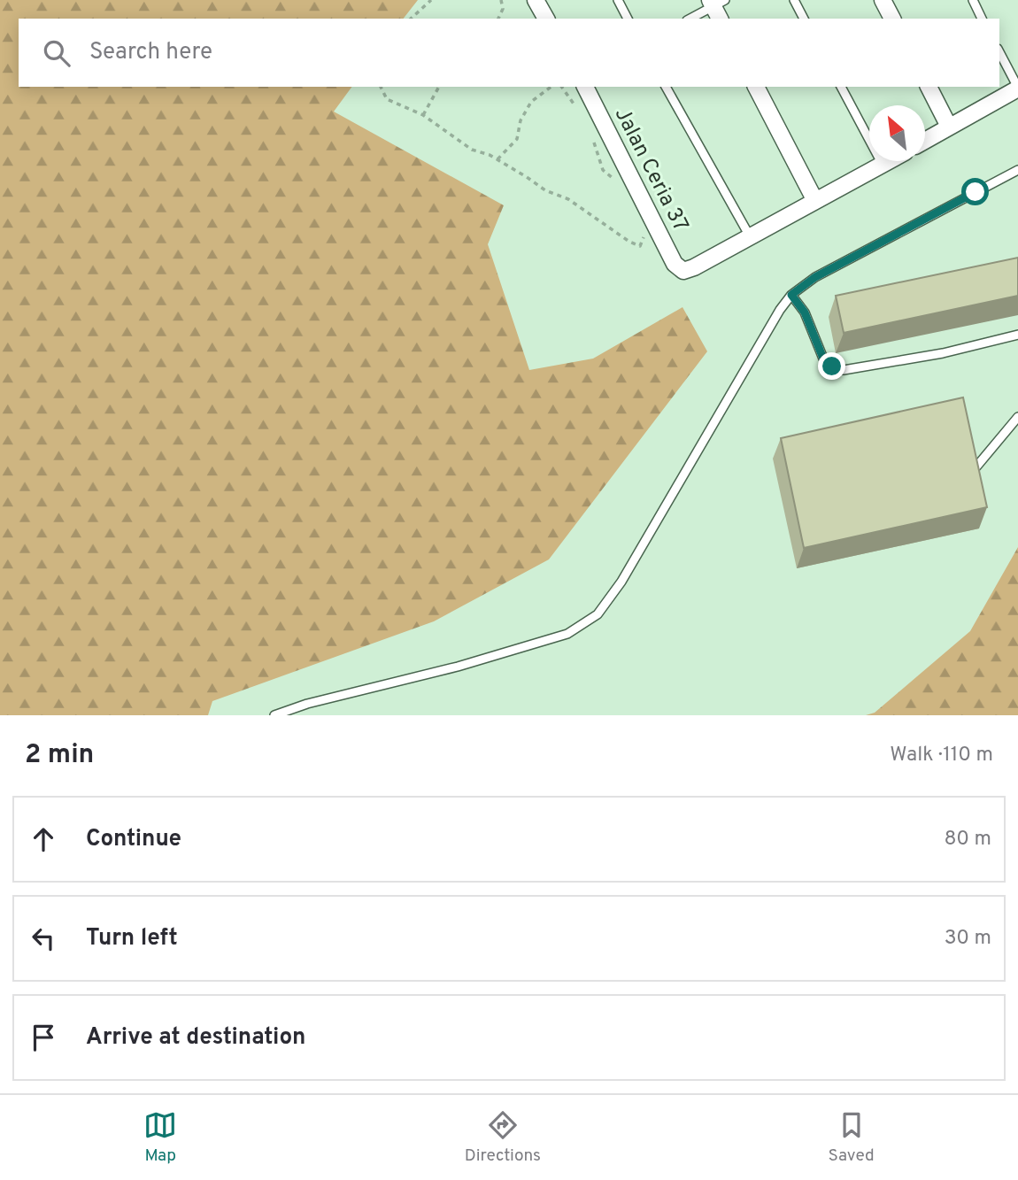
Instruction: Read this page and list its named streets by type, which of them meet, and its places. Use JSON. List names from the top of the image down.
{
  "streets": {
    "street": ["Jalan Ceria 37"]
  },
  "north": "top left",
  "page": {
    "search": "Search here",
    "heading": ["2 min", "Walk · 110 m"],
    "list": [
      ["Continue", "80 m"],
      ["Turn left", "30 m"],
      "Arrive at destination"
    ],
    "nav": ["Map", "Directions", "Saved"]
  }
}
